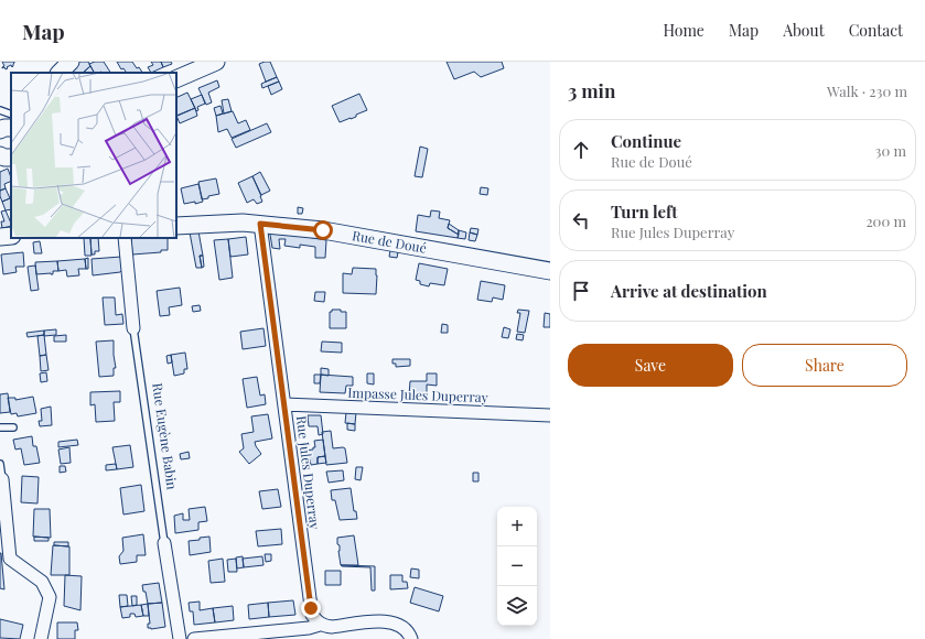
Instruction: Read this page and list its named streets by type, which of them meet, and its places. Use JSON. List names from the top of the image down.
{
  "streets": {
    "street": [
      "Rue de Doué",
      "Impasse Jules Duperray",
      "Rue Eugène Babin",
      "Rue Jules Duperray"
    ]
  },
  "crossings": [
    ["Rue de Doué", "Rue Jules Duperray"],
    ["Impasse Jules Duperray", "Rue Jules Duperray"]
  ],
  "page": {
    "header": "Map",
    "nav": [
      "Home",
      "Map",
      "About",
      "Contact"
    ],
    "heading": ["3 min", "Walk · 230 m"],
    "list": [
      ["Continue", "Rue de Doué", "30 m"],
      ["Turn left", "Rue Jules Duperray", "200 m"],
      "Arrive at destination"
    ],
    "buttons": ["Save", "Share"],
    "map_buttons": ["+", "−"]
  }
}
